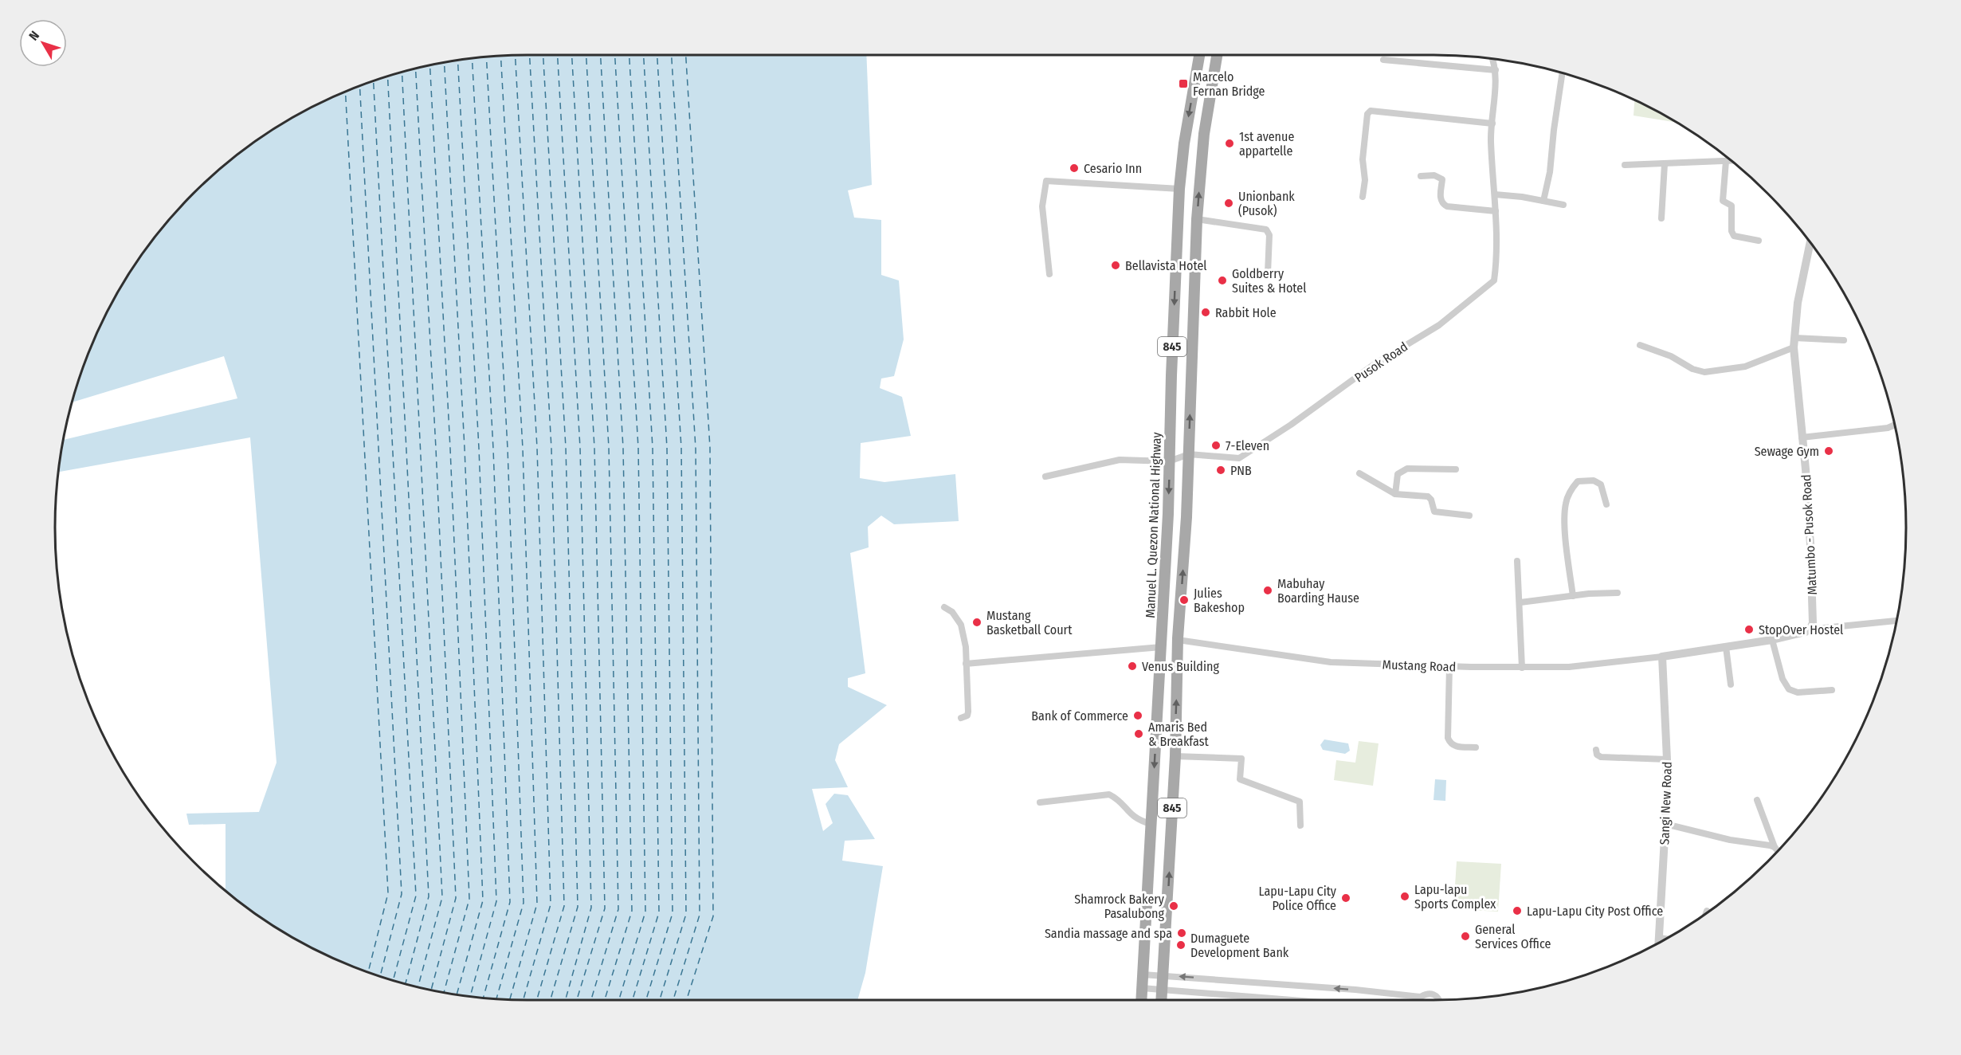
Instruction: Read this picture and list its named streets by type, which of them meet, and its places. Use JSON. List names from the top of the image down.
{
  "streets": {
    "main road": ["845", "Manuel L. Quezon National Highway"],
    "street": [
      "Pusok Road",
      "Matumbo - Pusok Road",
      "Mustang Road",
      "Sangi New Road"
    ]
  },
  "crossings": [
    ["845", "Pusok Road"],
    ["845", "Mustang Road"],
    ["Pusok Road", "Manuel L. Quezon National Highway"],
    ["Mustang Road", "Sangi New Road"]
  ],
  "places": {
    "transit": ["Marcelo Fernan Bridge"],
    "other": [
      "1st avenue appartelle",
      "Cesario Inn",
      "Unionbank (Pusok)",
      "Bellavista Hotel",
      "Goldberry Suites & Hotel",
      "Rabbit Hole",
      "7-Eleven",
      "Sewage Gym",
      "PNB",
      "Mabuhay Boarding Hause",
      "Julies Bakeshop",
      "Mustang Basketball Court",
      "StopOver Hostel",
      "Venus Building",
      "Bank of Commerce",
      "Amaris Bed & Breakfast",
      "Lapu-lapu Sports Complex",
      "Lapu-Lapu City Police Office",
      "Shamrock Bakery Pasalubong",
      "Lapu-Lapu City Post Office",
      "Sandia massage and spa",
      "General Services Office",
      "Dumaguete Development Bank"
    ]
  },
  "north": "top left"
}
